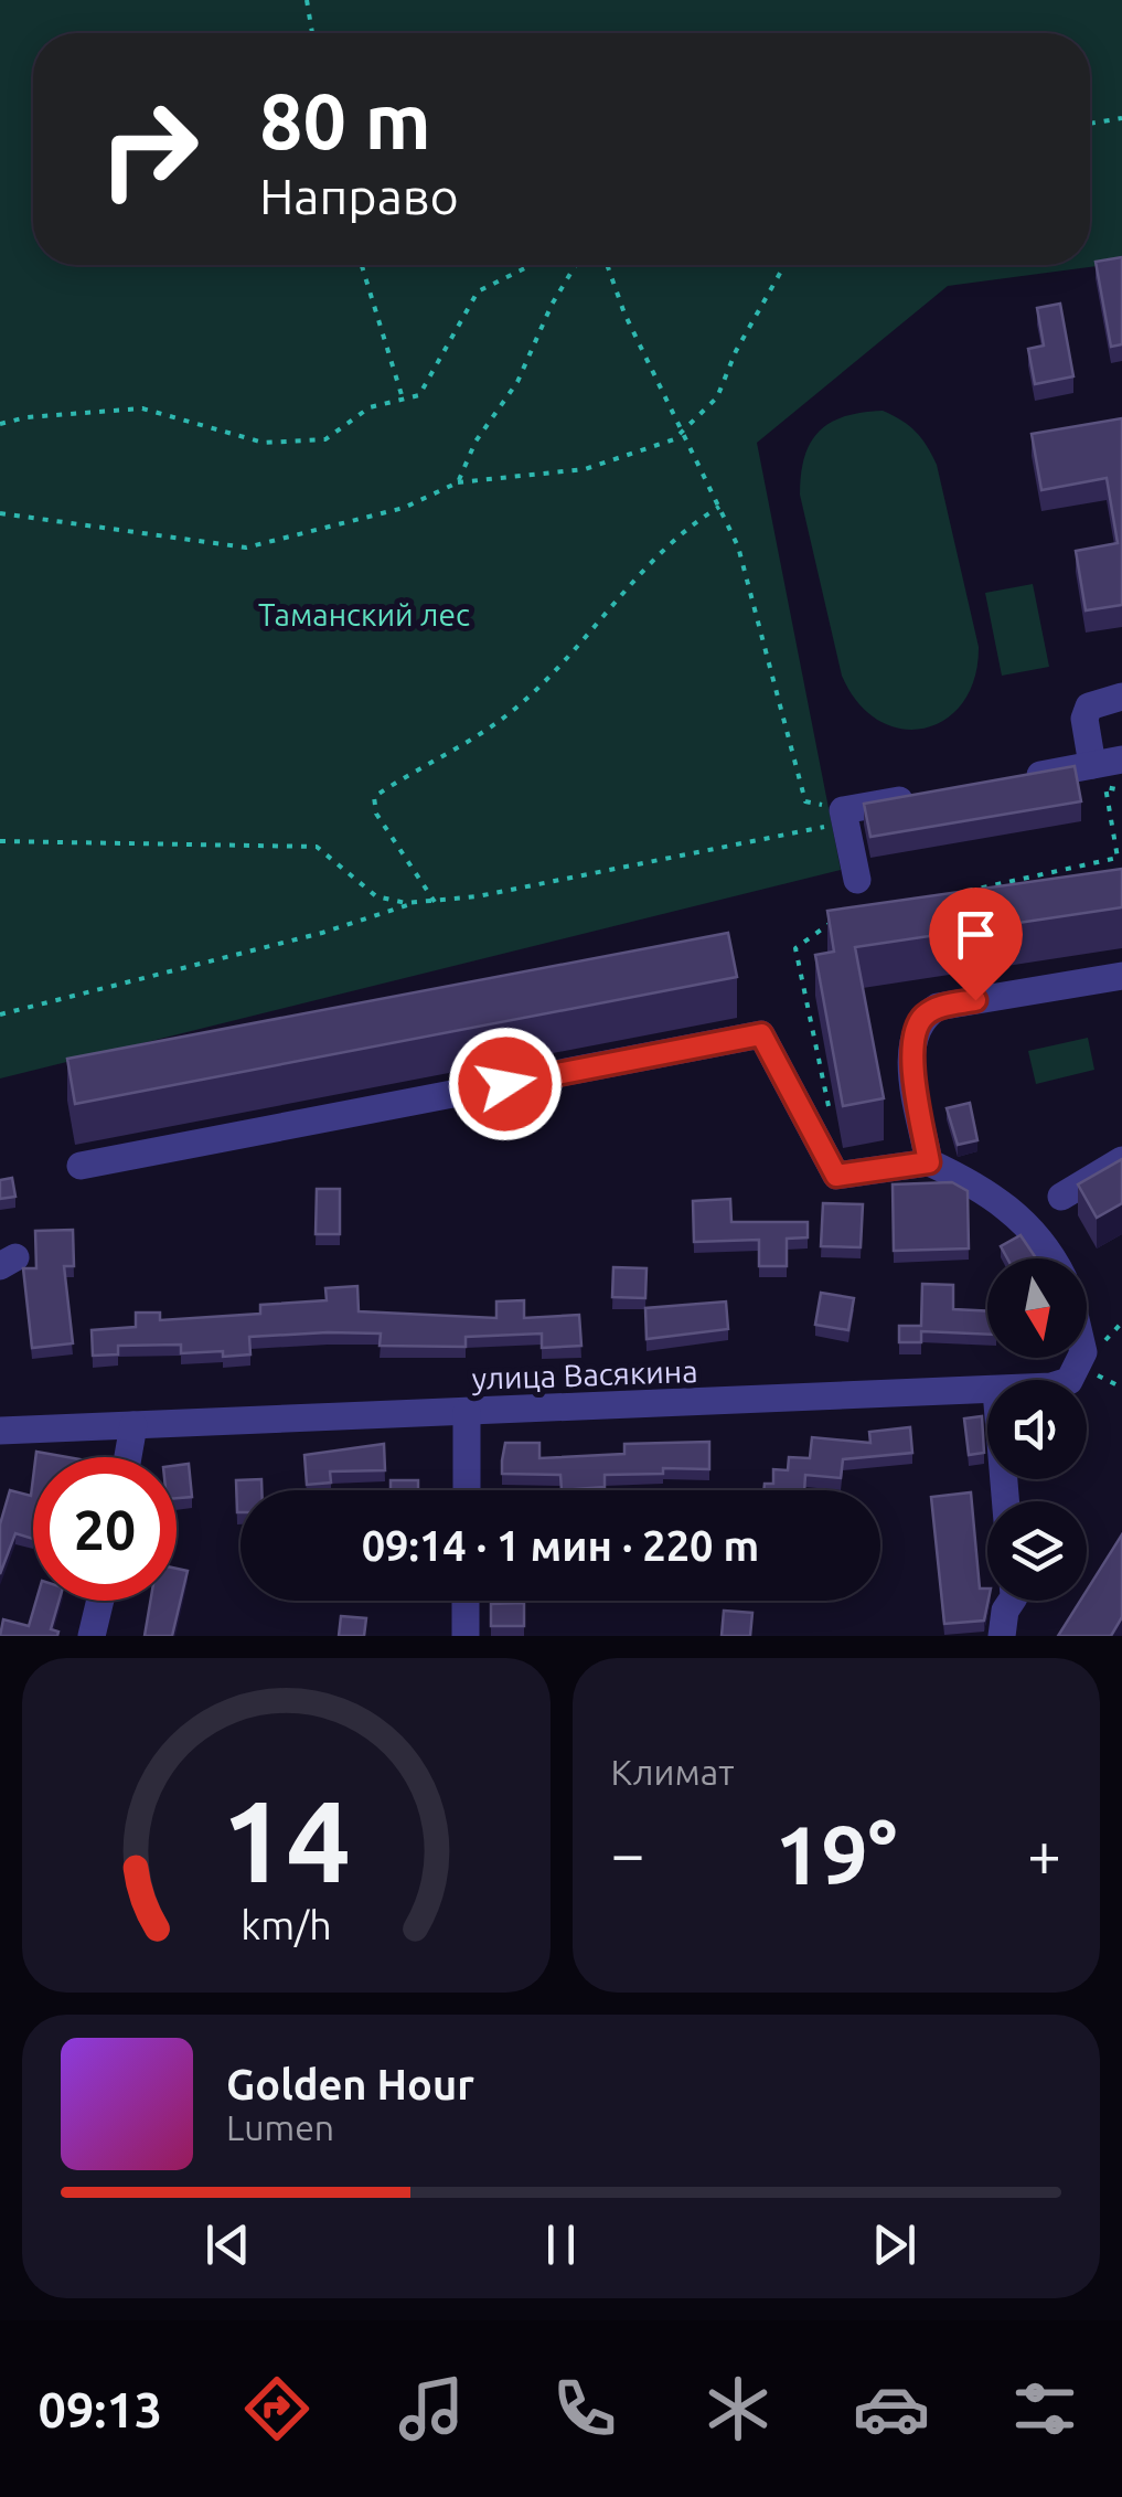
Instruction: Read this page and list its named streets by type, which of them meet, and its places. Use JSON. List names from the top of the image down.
{
  "streets": {
    "street": ["улица Васякина"]
  },
  "parks": ["Таманский лес"],
  "north": "bottom",
  "page": {
    "turn": ["80 m", "Направо"],
    "limit": "20",
    "trip": "09:14 · 1 мин · 220 m",
    "tile": "Климат",
    "heat": ["−", "19°", "+"],
    "song": ["Golden Hour", "Lumen"],
    "tabs": "09:13",
    "gauge": ["14", "km/h"]
  }
}
